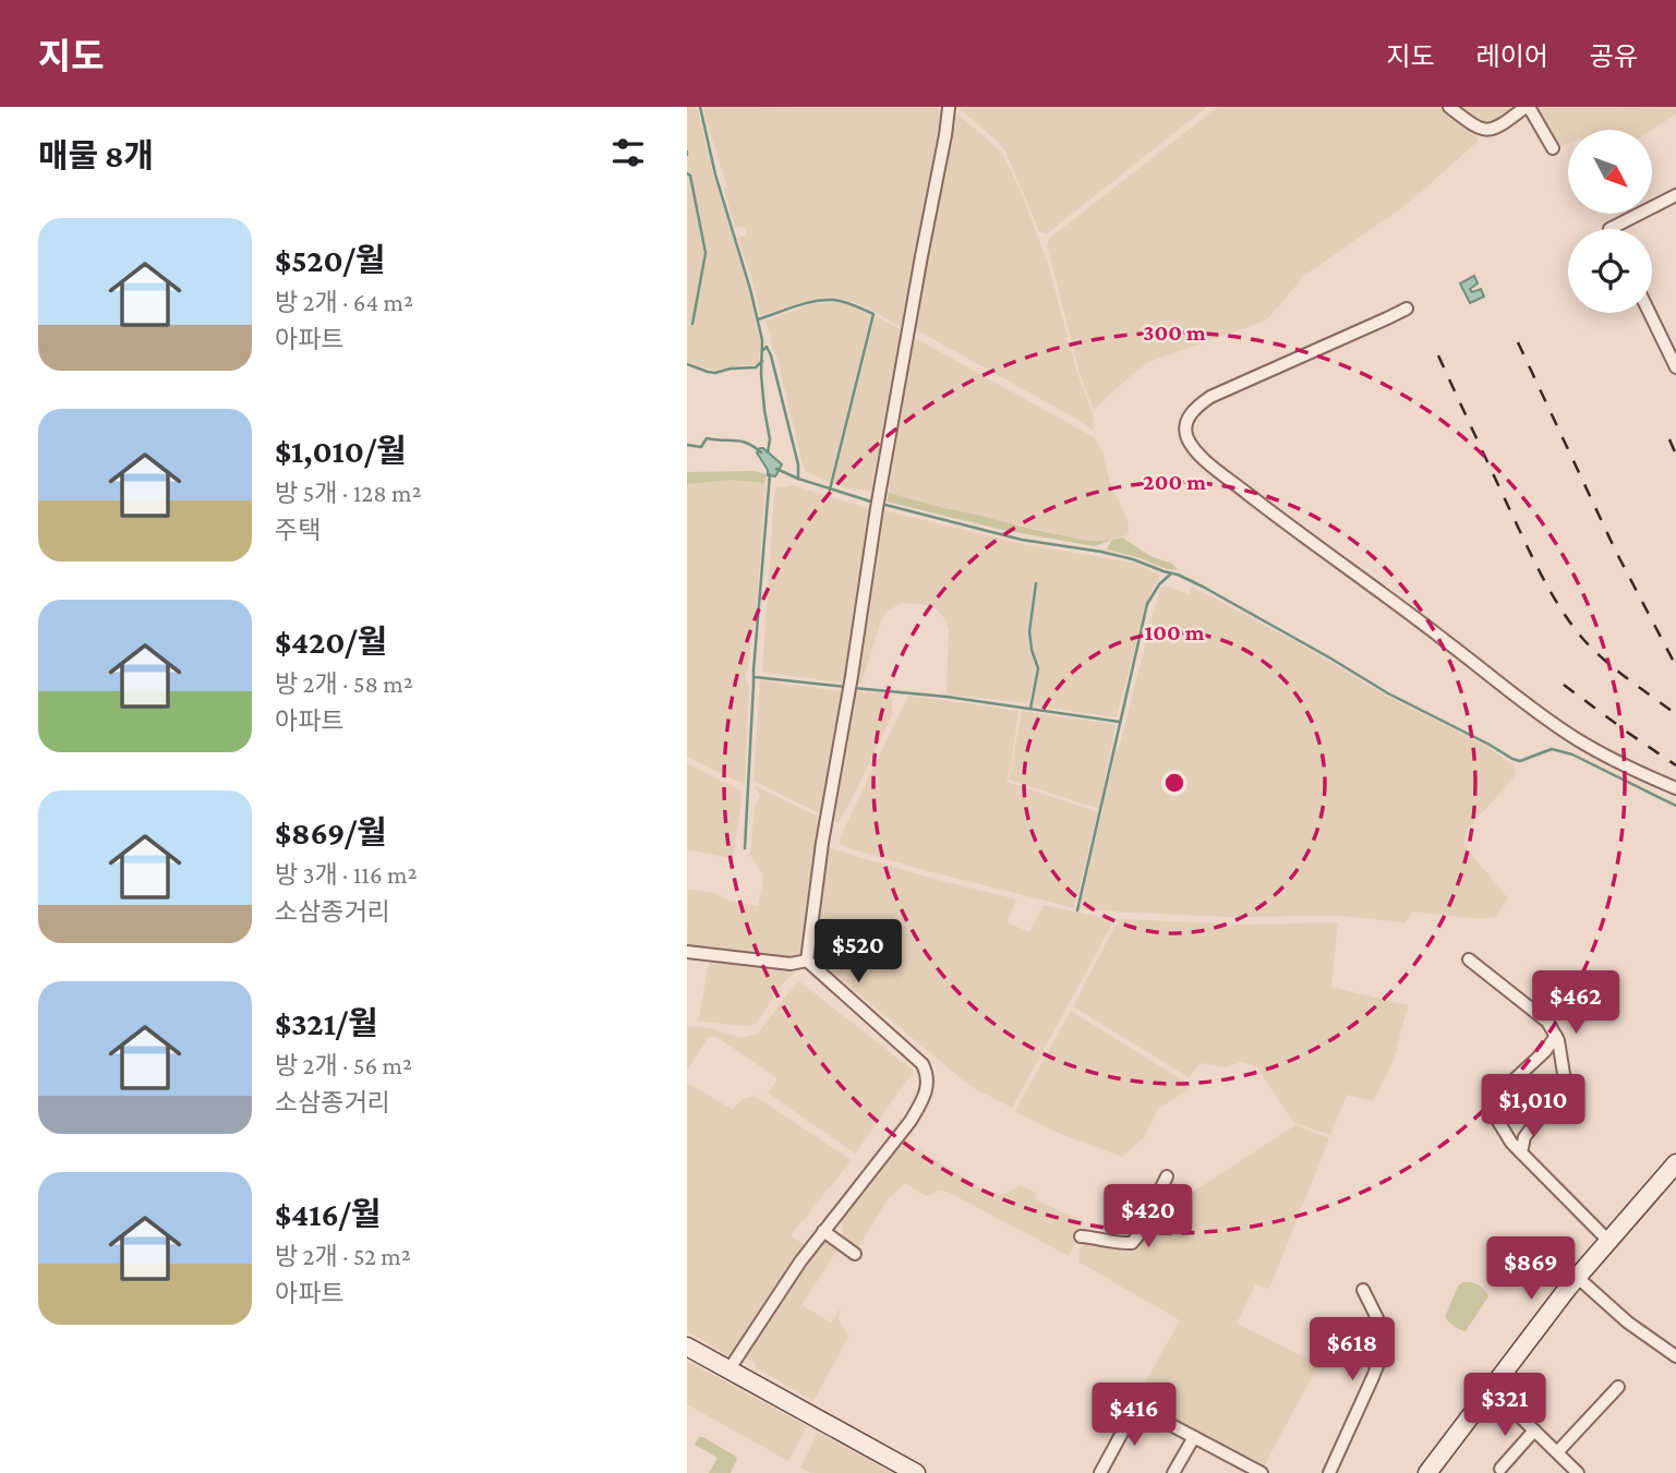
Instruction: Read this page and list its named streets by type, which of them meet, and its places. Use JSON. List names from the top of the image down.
{
  "north": "bottom right",
  "page": {
    "header": "지도",
    "nav": ["지도", "레이어", "공유"],
    "heading": "매물 8개",
    "list": [
      {
        "name": "$520/월",
        "note": "방 2개 · 64 m² · 아파트"
      },
      {
        "name": "$1,010/월",
        "note": "방 5개 · 128 m² · 주택"
      },
      {
        "name": "$420/월",
        "note": "방 2개 · 58 m² · 아파트"
      },
      {
        "name": "$869/월",
        "note": "방 3개 · 116 m² · 소삼종거리"
      },
      {
        "name": "$321/월",
        "note": "방 2개 · 56 m² · 소삼종거리"
      },
      {
        "name": "$416/월",
        "note": "방 2개 · 52 m² · 아파트"
      }
    ],
    "price": [
      "$520",
      "$462",
      "$1,010",
      "$420",
      "$869",
      "$618",
      "$321",
      "$416"
    ]
  },
  "rings": ["300 m", "200 m", "100 m"]
}
